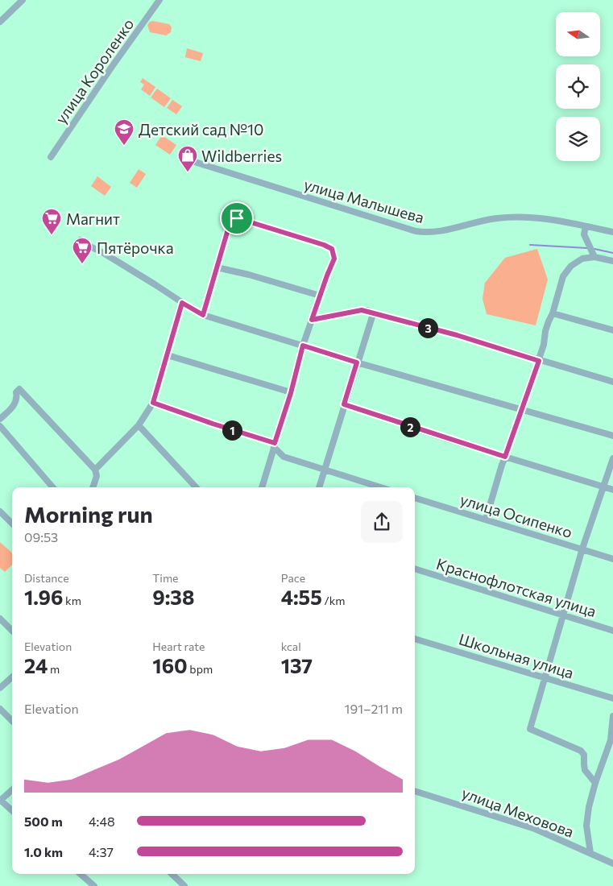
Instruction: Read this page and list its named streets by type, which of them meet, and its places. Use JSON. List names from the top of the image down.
{
  "streets": {
    "street": [
      "улица Короленко",
      "улица Малышева",
      "улица Осипенко",
      "Краснофлотская улица",
      "Школьная улица",
      "улица Меховова"
    ]
  },
  "places": {
    "school or university": ["Детский сад №10"],
    "shop": ["Wildberries"],
    "supermarket": ["Магнит", "Пятёрочка"]
  },
  "north": "left",
  "page": {
    "pins": ["3", "2", "1"],
    "heading": ["Morning run", "09:53"],
    "stats": [
      ["Distance", "1.96 km"],
      ["Time", "9:38"],
      ["Pace", "4:55 /km"],
      ["Elevation", "24 m"],
      ["Heart rate", "160 bpm"],
      ["kcal", "137"]
    ],
    "chart": ["Elevation", "191–211 m"],
    "list": [
      {
        "name": "500 m",
        "note": "4:48"
      },
      {
        "name": "1.0 km",
        "note": "4:37"
      }
    ]
  }
}
